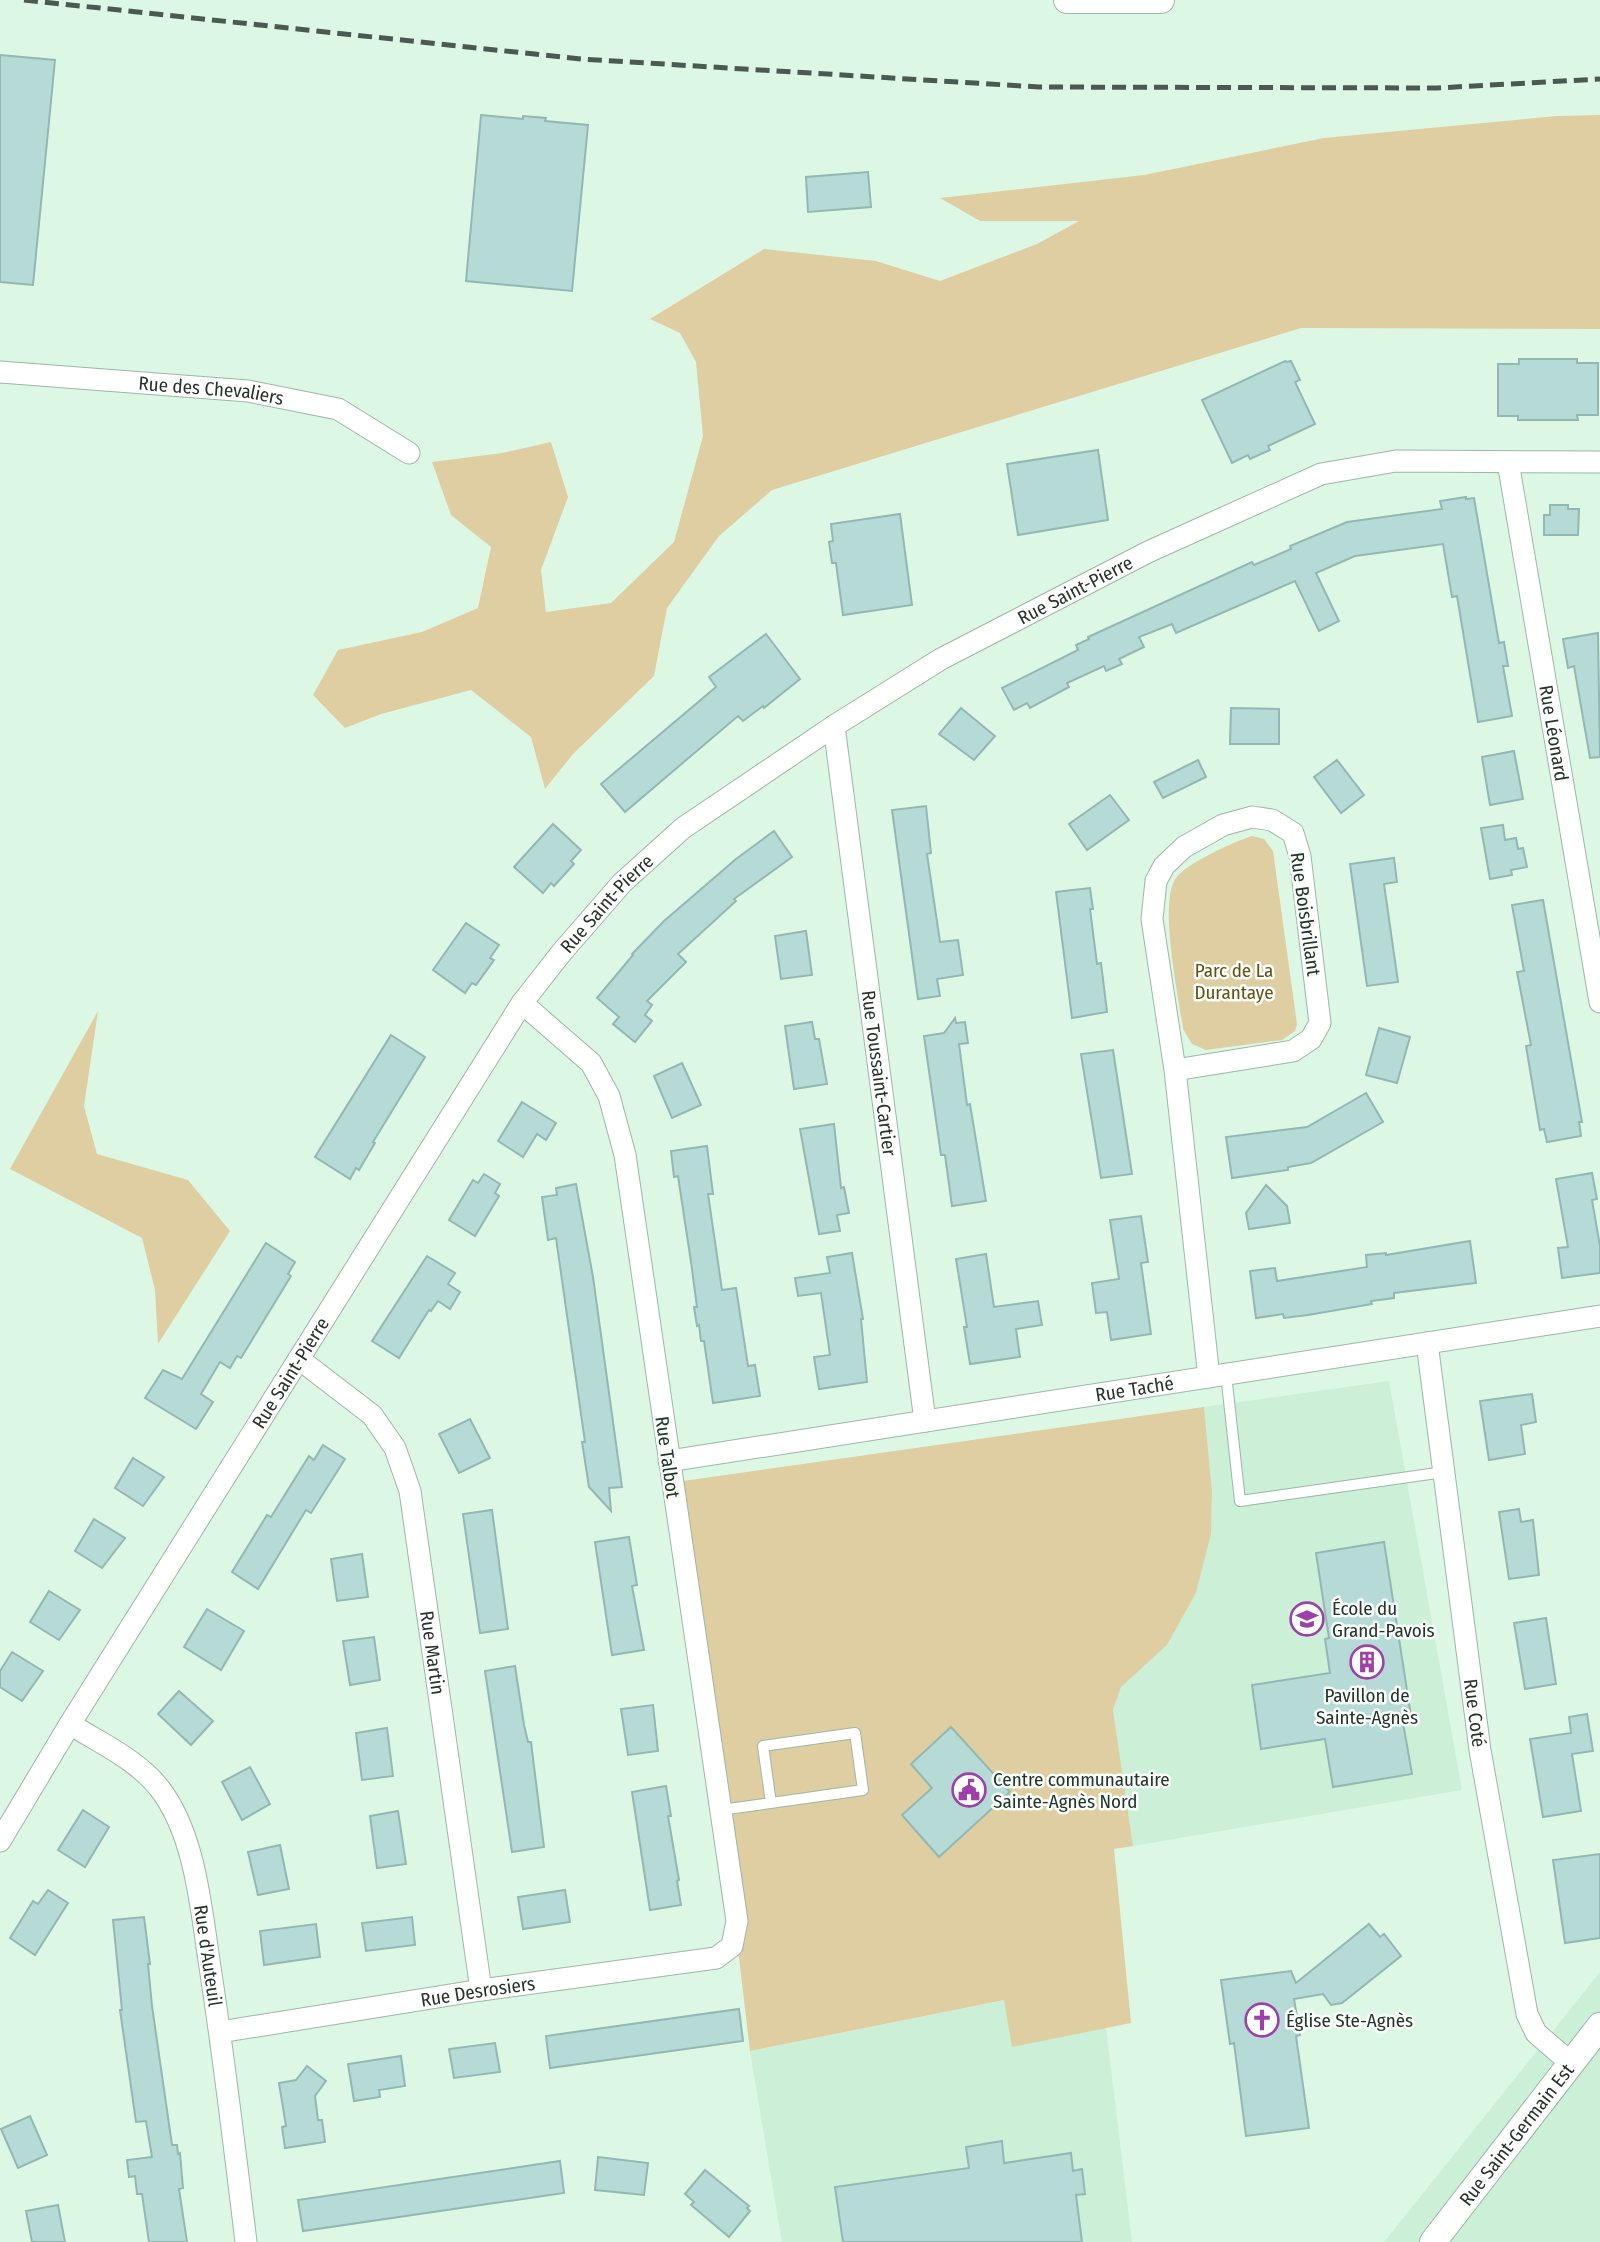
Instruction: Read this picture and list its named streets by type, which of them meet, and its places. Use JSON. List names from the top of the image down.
{
  "streets": {
    "street": [
      "Rue des Chevaliers",
      "Rue Saint-Pierre",
      "Rue Léonard",
      "Rue Boisbrillant",
      "Rue Toussaint-Cartier",
      "Rue Taché",
      "Rue Talbot",
      "Rue Martin",
      "Rue Coté",
      "Rue d'Auteuil",
      "Rue Desrosiers",
      "Rue Saint-Germain Est"
    ]
  },
  "crossings": [
    ["Rue Saint-Pierre", "Rue Léonard"],
    ["Rue Saint-Pierre", "Rue Toussaint-Cartier"],
    ["Rue Saint-Pierre", "Rue Talbot"],
    ["Rue Saint-Pierre", "Rue Martin"],
    ["Rue Saint-Pierre", "Rue d'Auteuil"],
    ["Rue Boisbrillant", "Rue Taché"],
    ["Rue Toussaint-Cartier", "Rue Taché"],
    ["Rue Taché", "Rue Talbot"],
    ["Rue Taché", "Rue Coté"],
    ["Rue Talbot", "Rue Desrosiers"],
    ["Rue Martin", "Rue Desrosiers"],
    ["Rue Coté", "Rue Saint-Germain Est"],
    ["Rue d'Auteuil", "Rue Desrosiers"]
  ],
  "parks": ["Parc de La Durantaye"],
  "places": {
    "school or university": ["École du Grand-Pavois"],
    "building": ["Pavillon de Sainte-Agnès"],
    "public building": ["Centre communautaire Sainte-Agnès Nord"],
    "church": ["Église Ste-Agnès"]
  }
}
